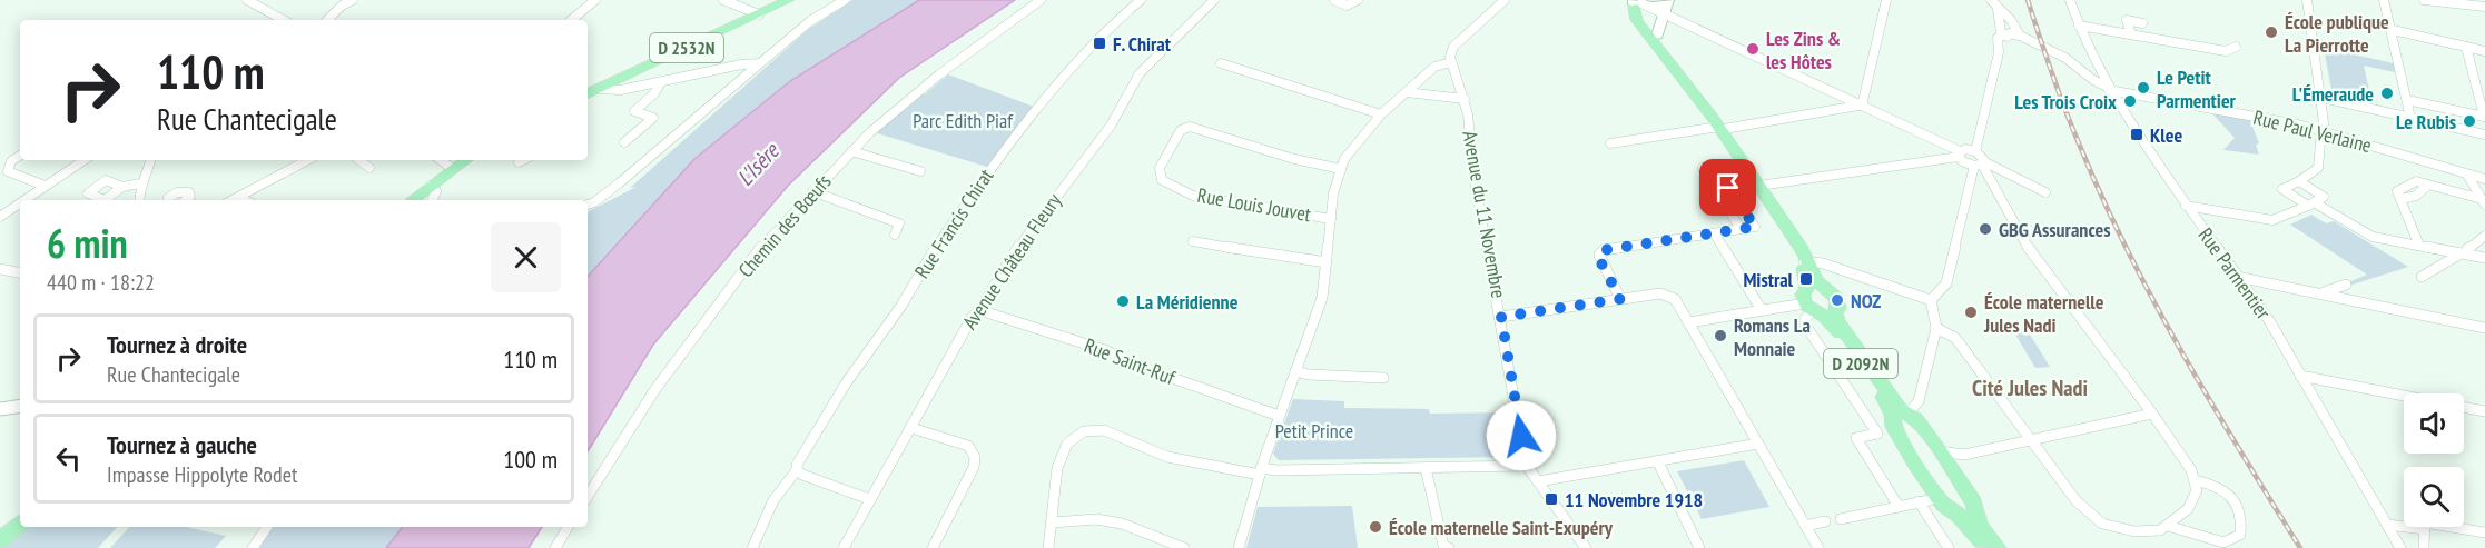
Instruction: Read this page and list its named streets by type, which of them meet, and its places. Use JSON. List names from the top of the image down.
{
  "streets": {
    "main road": ["D 2532N", "D 2092N"],
    "street": [
      "Rue Paul Verlaine",
      "Rue Louis Jouvet",
      "Avenue du 11 Novembre",
      "Rue Francis Chirat",
      "Chemin des Bœufs",
      "Avenue Château Fleury",
      "Rue Parmentier",
      "Rue Saint-Ruf"
    ]
  },
  "crossings": [
    ["Rue Paul Verlaine", "Rue Parmentier"],
    ["Avenue Château Fleury", "Rue Saint-Ruf"]
  ],
  "districts": ["Cité Jules Nadi"],
  "water": ["L'Isère"],
  "parks": ["Parc Edith Piaf", "Petit Prince"],
  "places": {
    "other": [
      "École publique La Pierrotte",
      "Les Zins & les Hôtes",
      "Le Petit Parmentier",
      "L'Émeraude",
      "Les Trois Croix",
      "Le Rubis",
      "GBG Assurances",
      "NOZ",
      "La Méridienne",
      "École maternelle Jules Nadi",
      "Romans La Monnaie",
      "École maternelle Saint-Exupéry"
    ],
    "transit": [
      "F. Chirat",
      "Klee",
      "Mistral",
      "11 Novembre 1918"
    ]
  },
  "page": {
    "turn": ["110 m", "Rue Chantecigale"],
    "heading": ["6 min", "440 m · 18:22"],
    "list": [
      {
        "name": "Tournez à droite",
        "note": "Rue Chantecigale",
        "value": "110 m"
      },
      {
        "name": "Tournez à gauche",
        "note": "Impasse Hippolyte Rodet",
        "value": "100 m"
      }
    ]
  }
}
